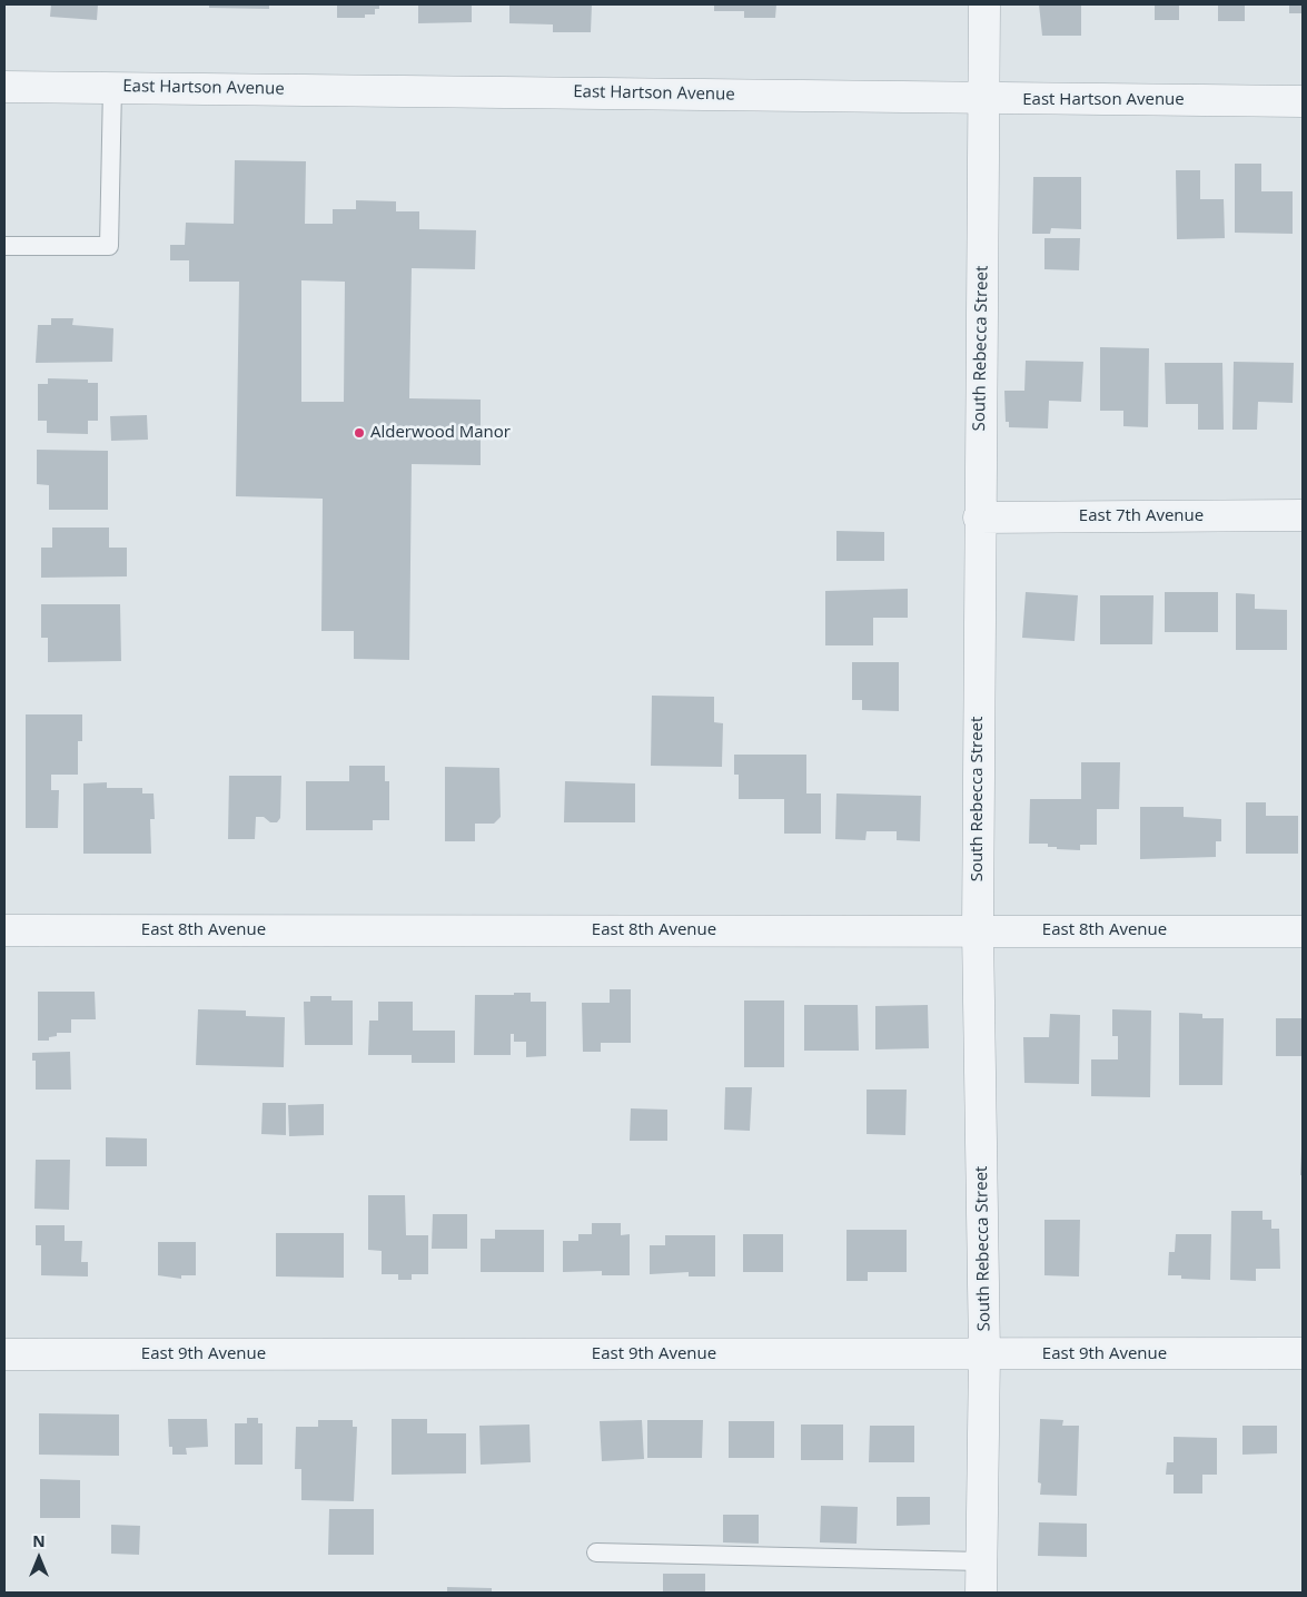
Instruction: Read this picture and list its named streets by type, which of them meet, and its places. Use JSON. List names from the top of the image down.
{
  "streets": {
    "street": [
      "East Hartson Avenue",
      "South Rebecca Street",
      "East 7th Avenue",
      "East 8th Avenue",
      "East 9th Avenue"
    ]
  },
  "crossings": [
    ["East Hartson Avenue", "South Rebecca Street"],
    ["South Rebecca Street", "East 7th Avenue"],
    ["South Rebecca Street", "East 8th Avenue"],
    ["South Rebecca Street", "East 9th Avenue"]
  ],
  "places": ["Alderwood Manor"],
  "north": "top"
}
